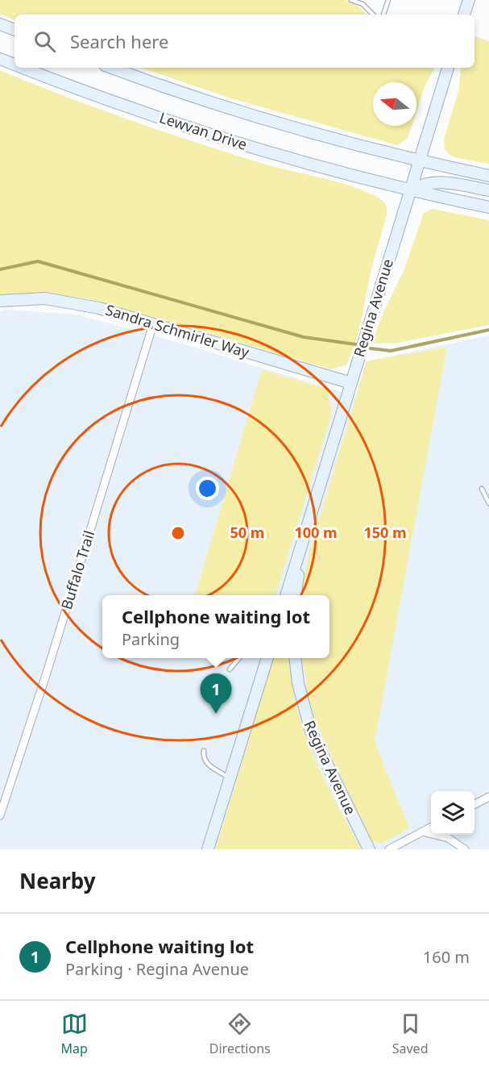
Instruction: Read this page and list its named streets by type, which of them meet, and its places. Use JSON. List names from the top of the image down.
{
  "streets": {
    "street": [
      "Lewvan Drive",
      "Regina Avenue",
      "Sandra Schmirler Way",
      "Buffalo Trail"
    ]
  },
  "crossings": [
    ["Lewvan Drive", "Regina Avenue"],
    ["Regina Avenue", "Sandra Schmirler Way"],
    ["Sandra Schmirler Way", "Buffalo Trail"]
  ],
  "north": "left",
  "page": {
    "search": "Search here",
    "popup": ["Cellphone waiting lot", "Parking"],
    "pins": "1",
    "heading": "Nearby",
    "list": [
      {
        "mark": "1",
        "name": "Cellphone waiting lot",
        "note": "Parking · Regina Avenue",
        "value": "160 m"
      }
    ],
    "nav": ["Map", "Directions", "Saved"]
  },
  "rings": ["50 m", "100 m", "150 m"]
}
